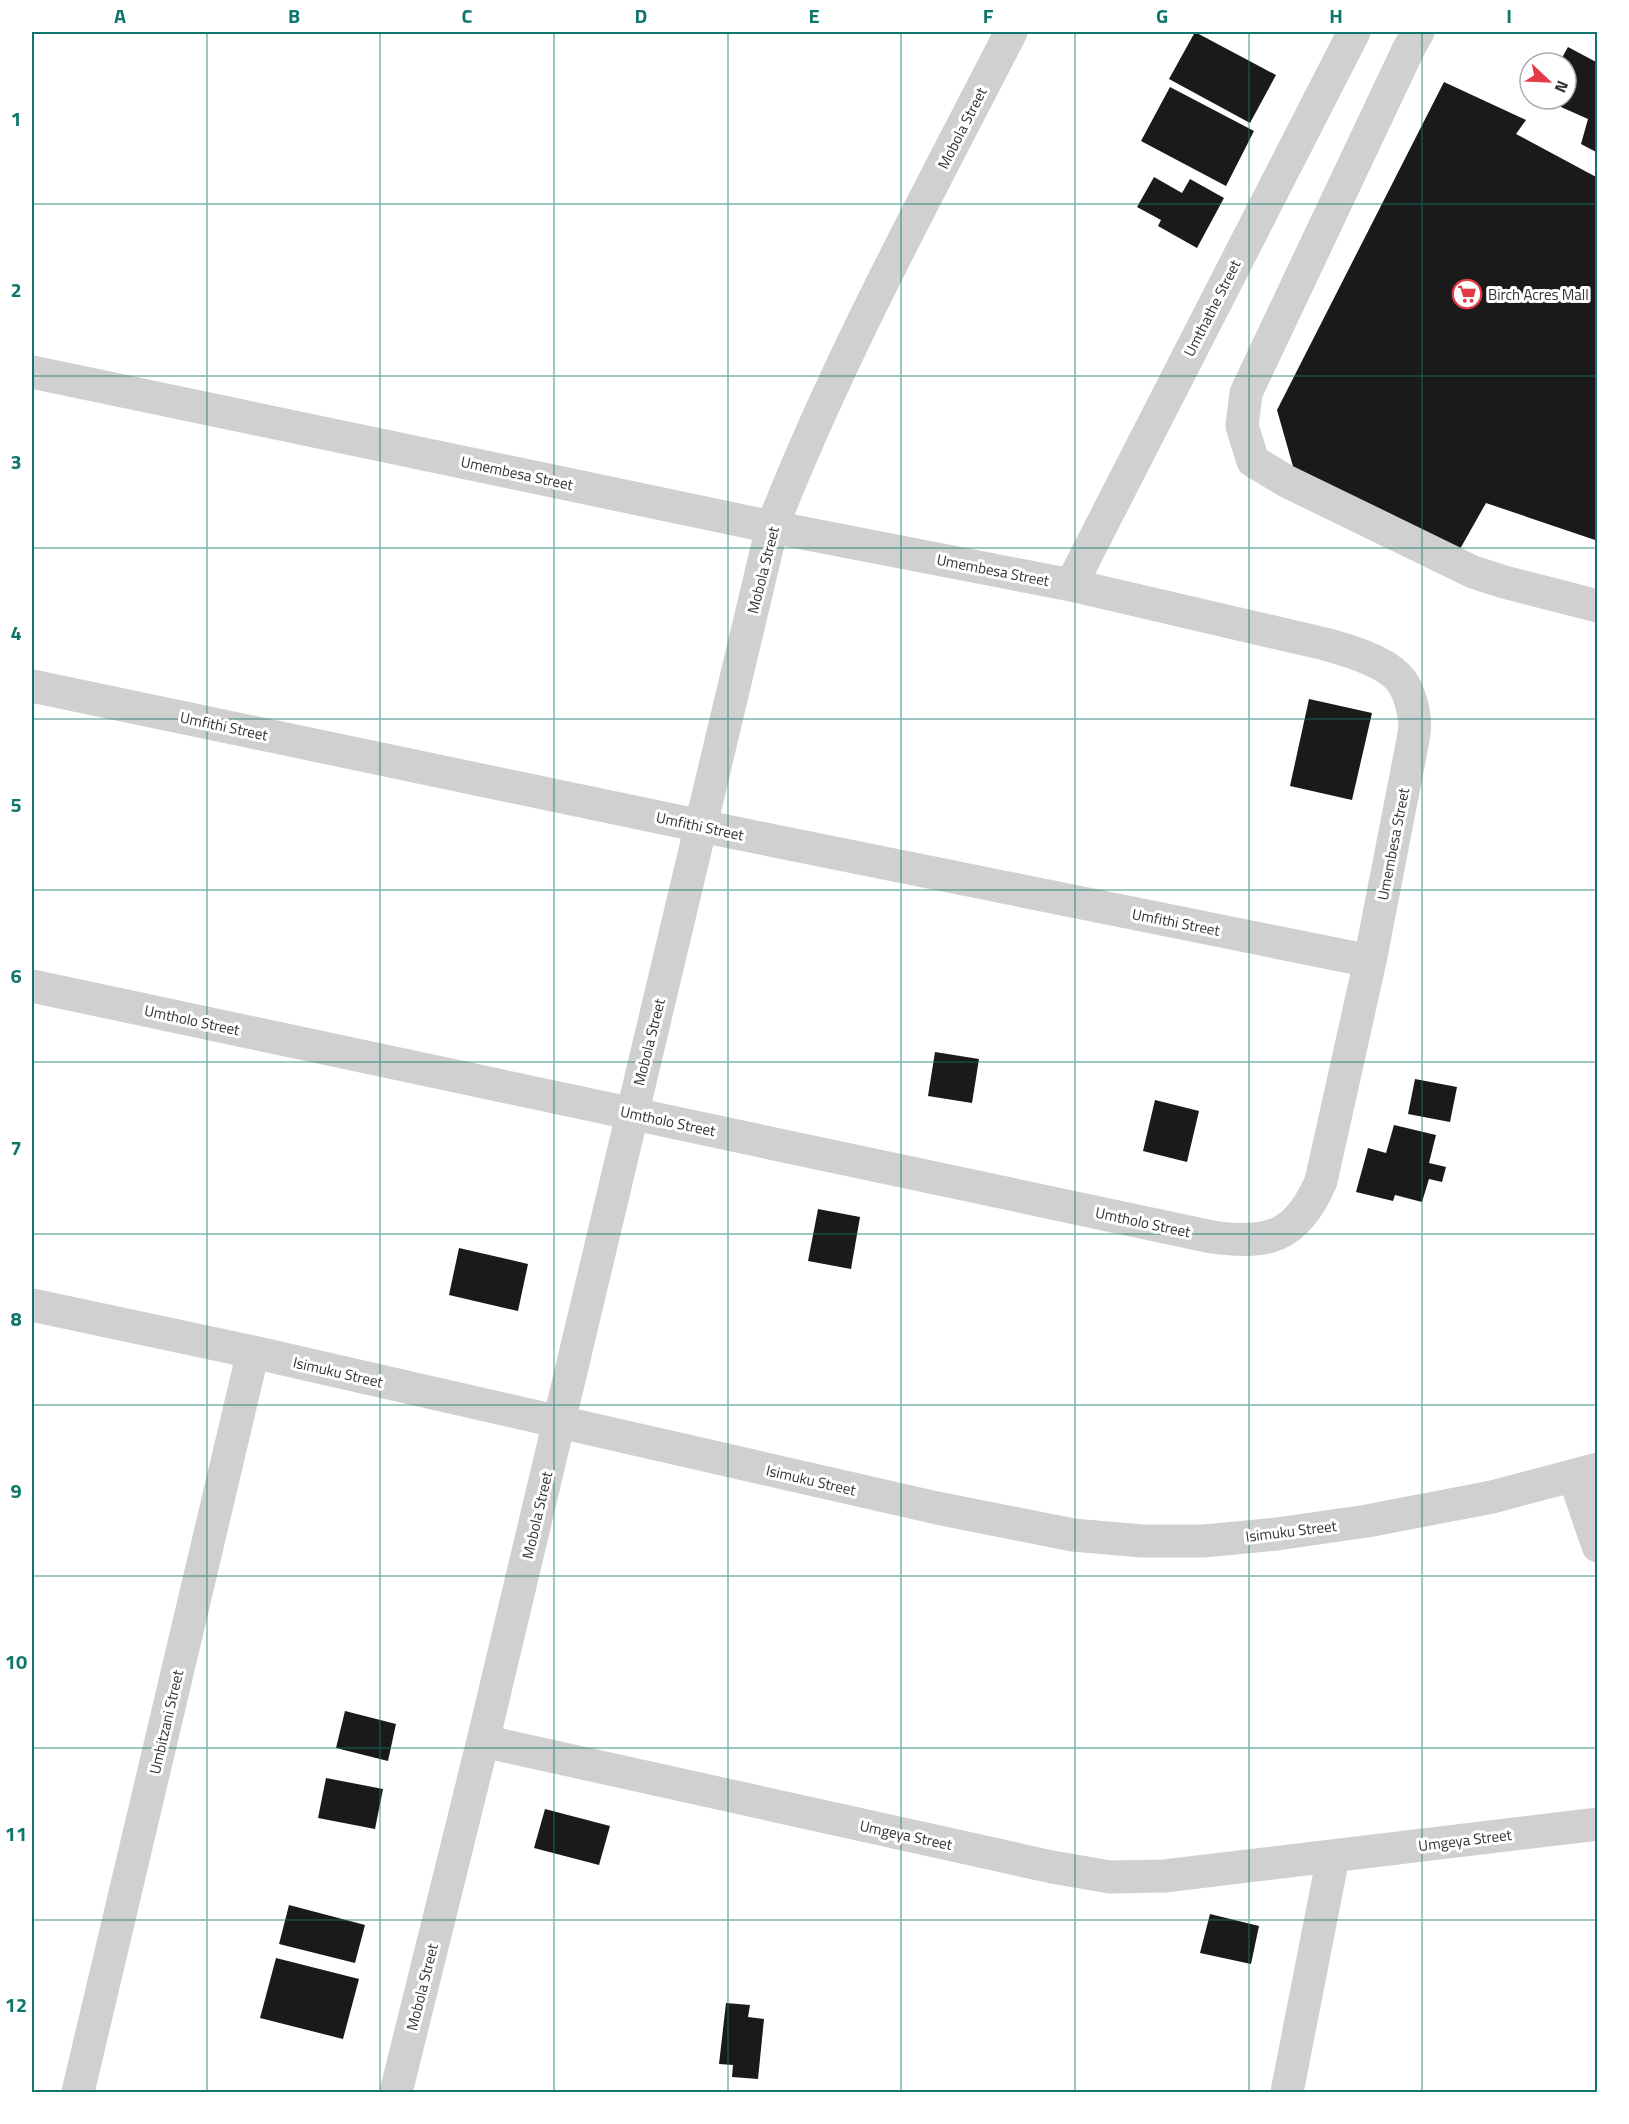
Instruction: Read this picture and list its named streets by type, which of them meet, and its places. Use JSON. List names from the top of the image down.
{
  "streets": {
    "street": [
      "Mobola Street",
      "Umthathe Street",
      "Umembesa Street",
      "Umfithi Street",
      "Umtholo Street",
      "Isimuku Street",
      "Umbitzani Street",
      "Umgeya Street"
    ]
  },
  "crossings": [
    ["Mobola Street", "Umembesa Street"],
    ["Mobola Street", "Umfithi Street"],
    ["Mobola Street", "Umtholo Street"],
    ["Mobola Street", "Isimuku Street"],
    ["Mobola Street", "Umgeya Street"],
    ["Umthathe Street", "Umembesa Street"],
    ["Umembesa Street", "Umfithi Street"],
    ["Umembesa Street", "Umtholo Street"],
    ["Isimuku Street", "Umbitzani Street"]
  ],
  "places": {
    "supermarket": ["Birch Acres Mall"]
  },
  "north": "bottom right",
  "grid": {
    "columns": [
      "A",
      "B",
      "C",
      "D",
      "E",
      "F",
      "G",
      "H",
      "I"
    ],
    "rows": [
      "1",
      "2",
      "3",
      "4",
      "5",
      "6",
      "7",
      "8",
      "9",
      "10",
      "11",
      "12"
    ]
  }
}
